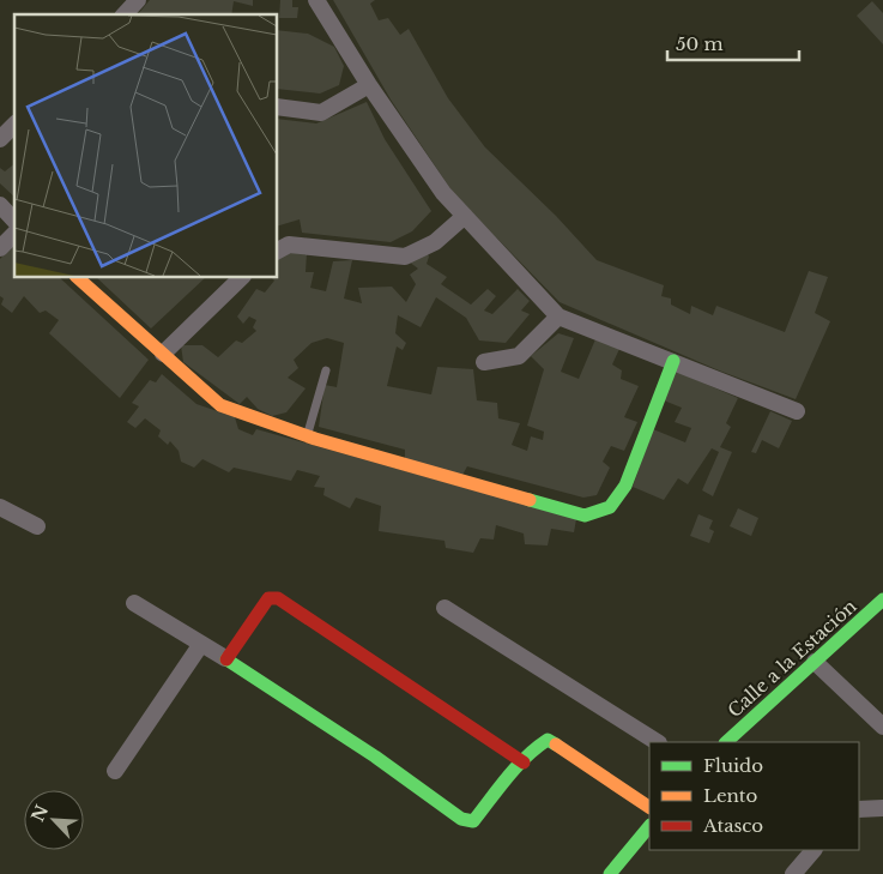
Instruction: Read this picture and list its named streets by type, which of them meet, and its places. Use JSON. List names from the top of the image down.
{
  "streets": {
    "street": ["Calle a la Estación"]
  },
  "legend": ["Fluido", "Lento", "Atasco"],
  "scale_bar": "50 m",
  "north": "top left"
}
